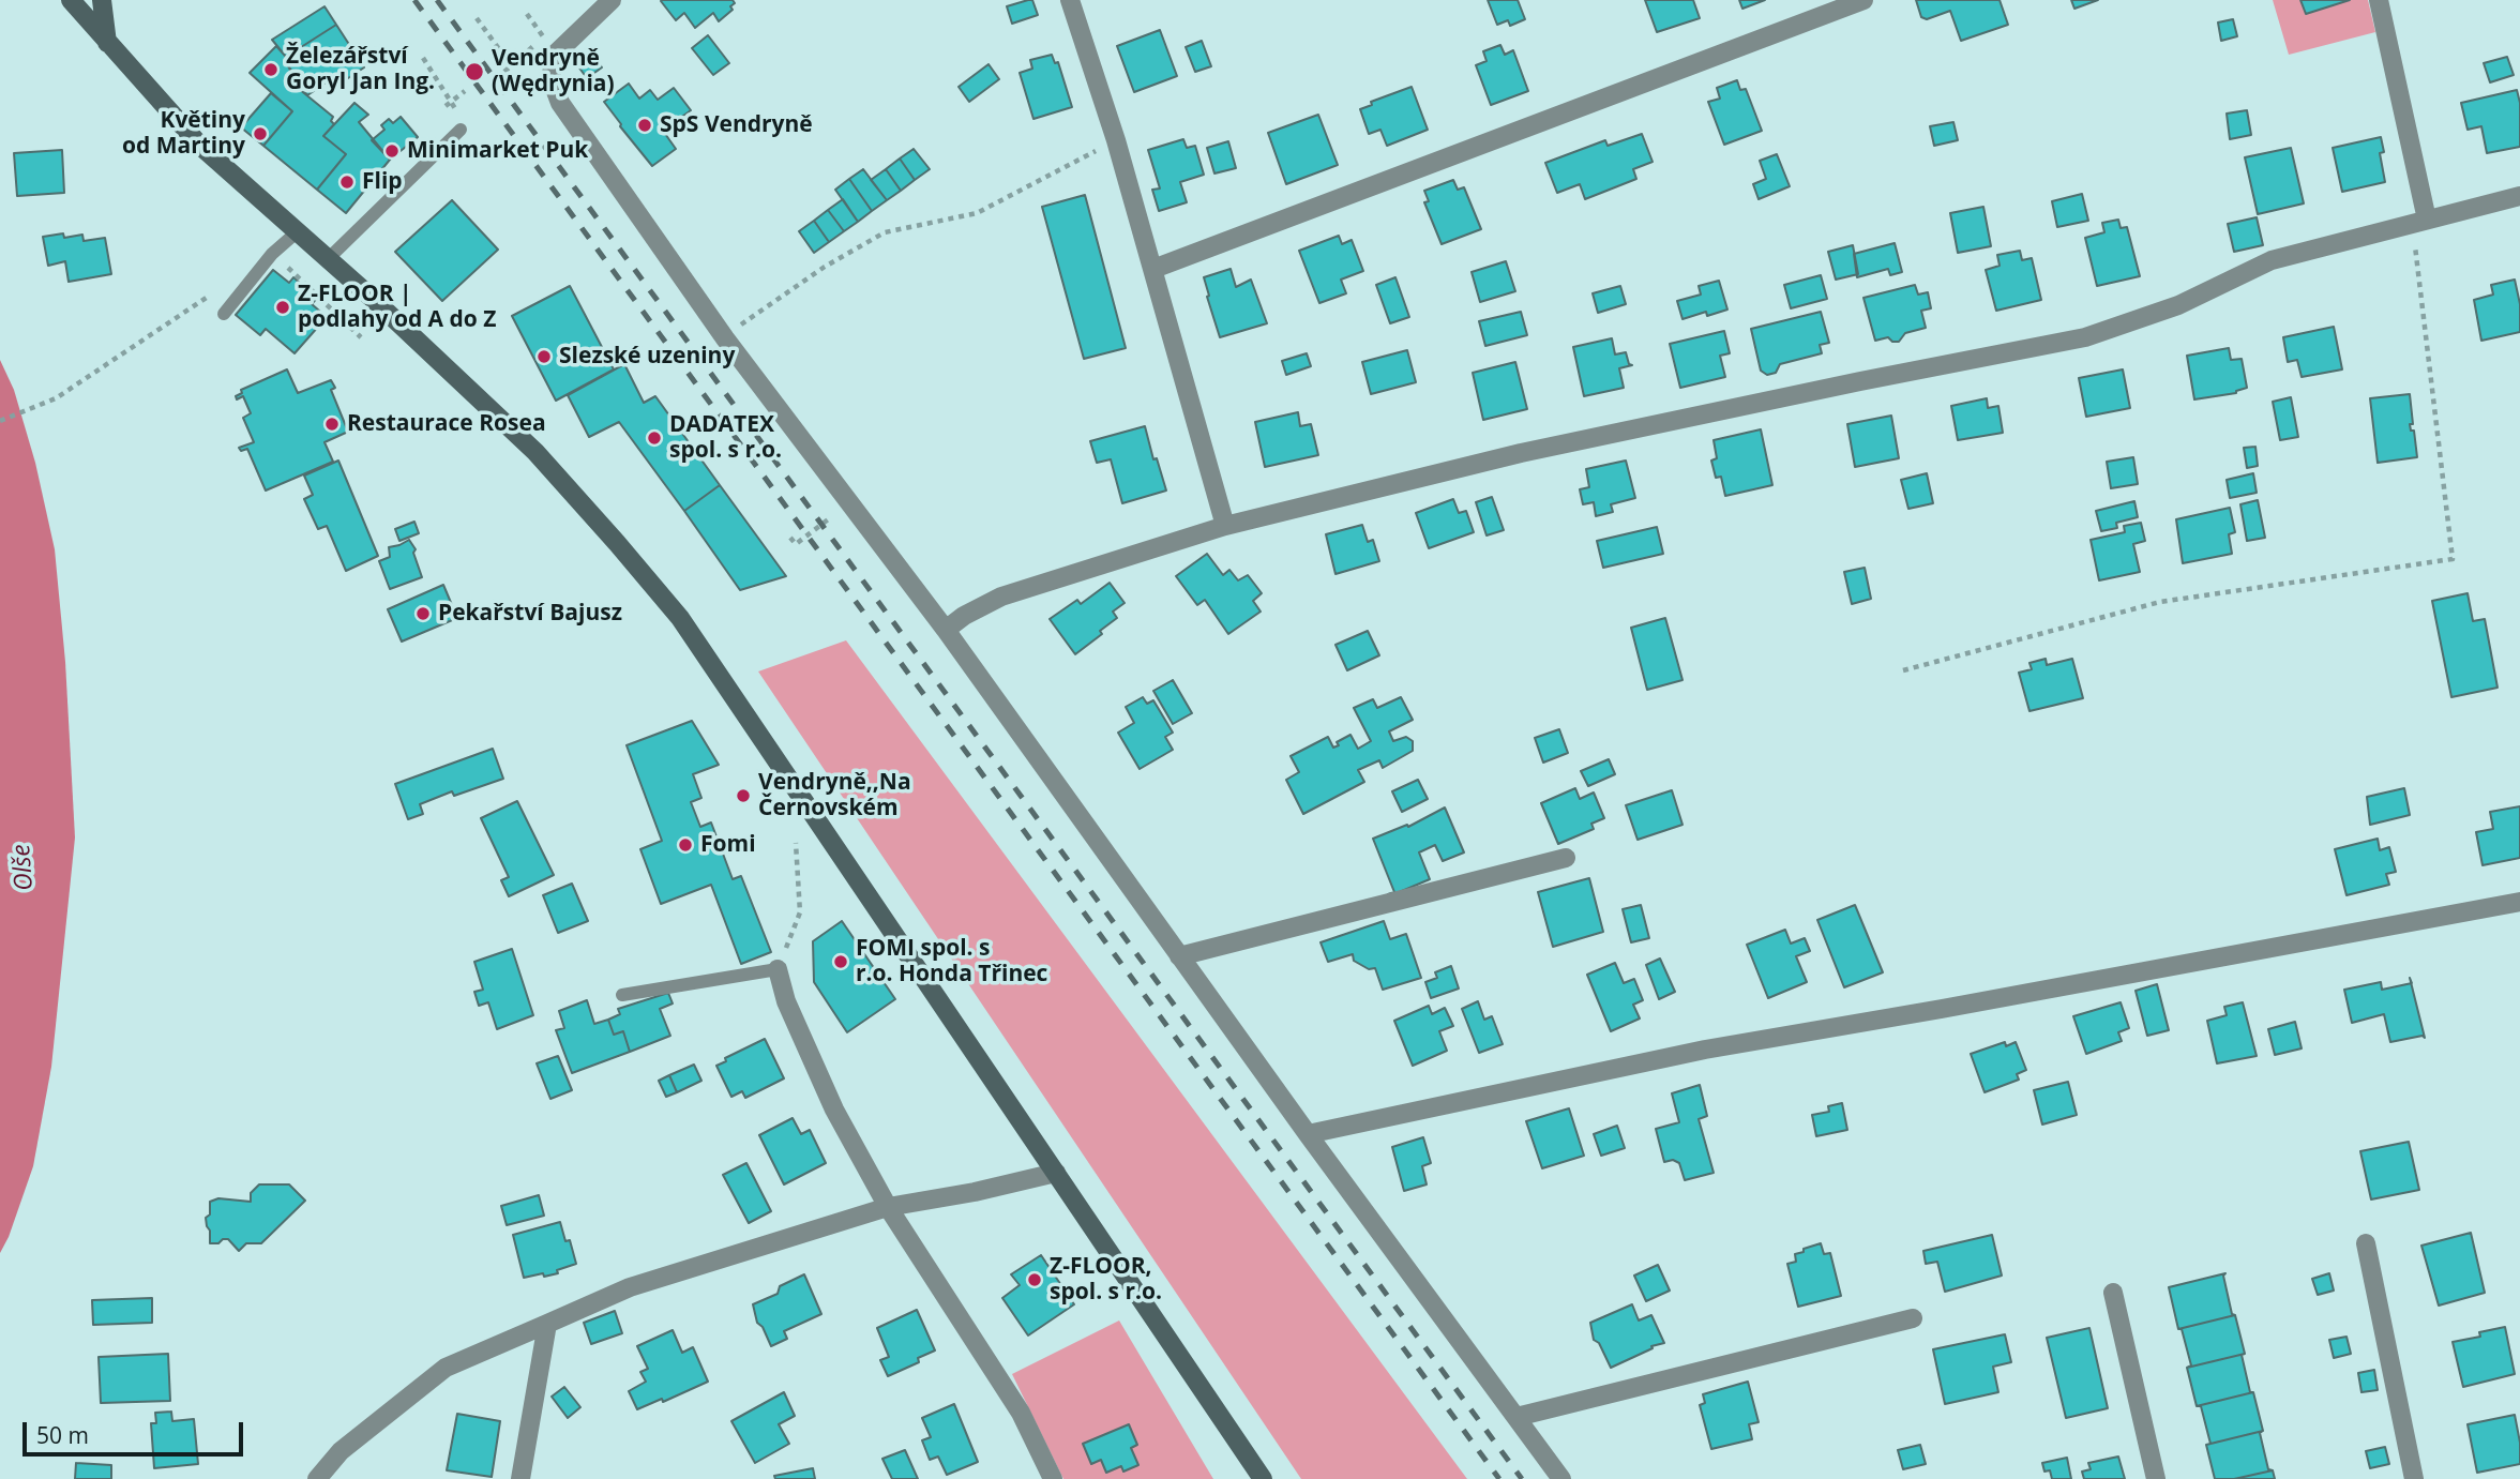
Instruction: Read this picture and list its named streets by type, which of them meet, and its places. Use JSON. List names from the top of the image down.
{
  "water": ["Olše"],
  "places": [
    "Železářství Goryl Jan Ing.",
    "Vendryně (Wędrynia)",
    "SpS Vendryně",
    "Květiny od Martiny",
    "Minimarket Puk",
    "Flip",
    "Z-FLOOR | podlahy od A do Z",
    "Slezské uzeniny",
    "Restaurace Rosea",
    "DADATEX spol. s r.o.",
    "Pekařství Bajusz",
    "Vendryně,,Na Černovském",
    "Fomi",
    "FOMI spol. s r.o. Honda Třinec",
    "Z-FLOOR, spol. s r.o."
  ],
  "scale_bar": "50 m"
}
